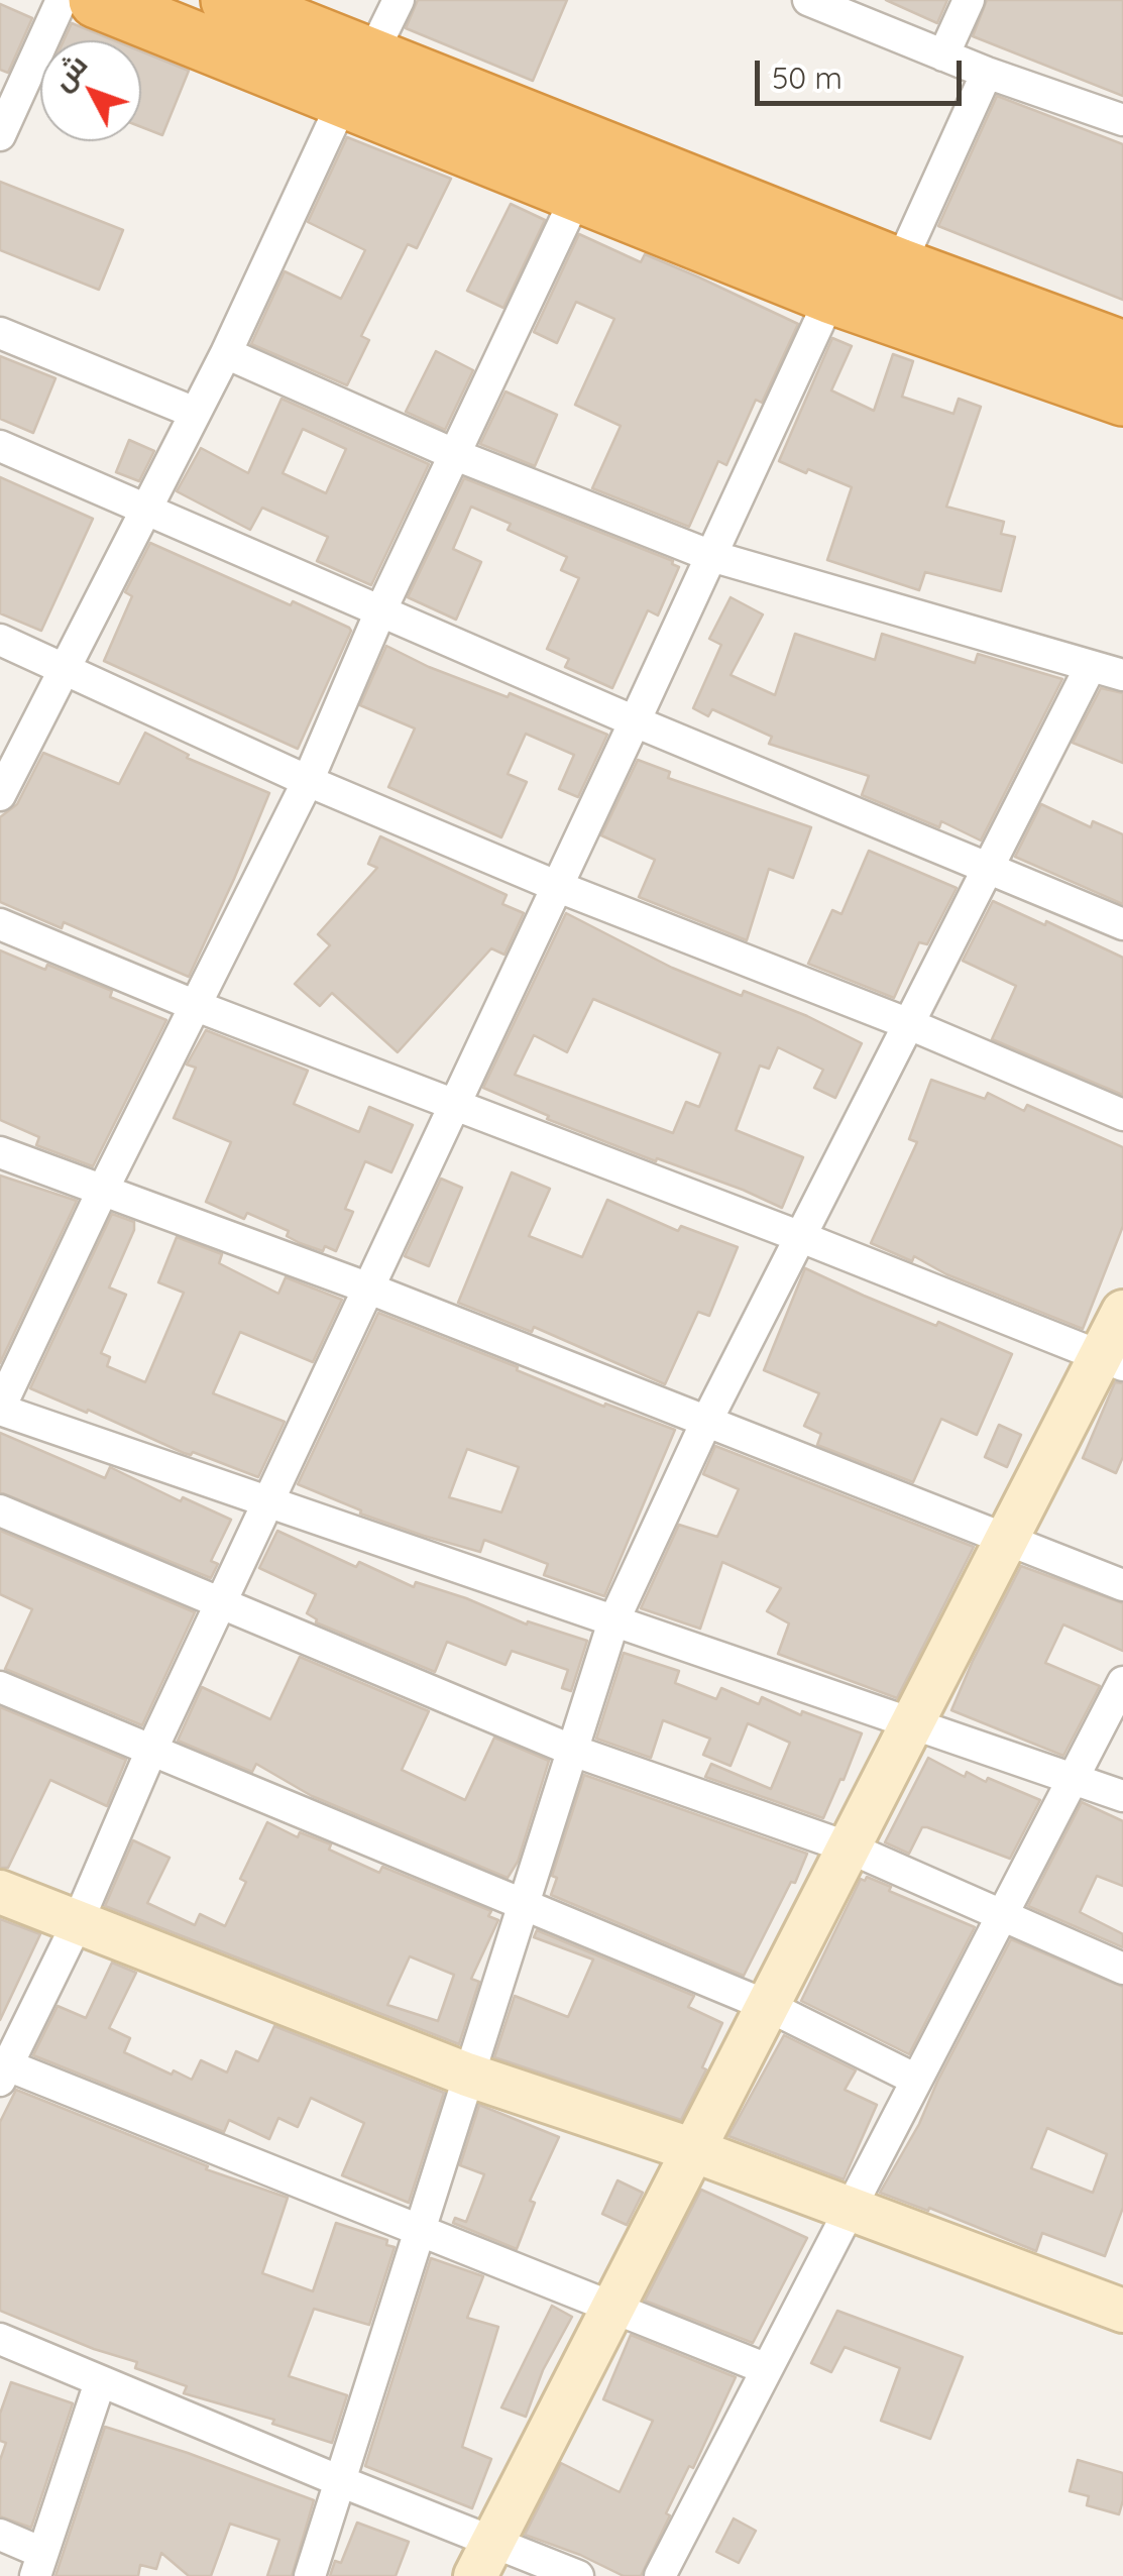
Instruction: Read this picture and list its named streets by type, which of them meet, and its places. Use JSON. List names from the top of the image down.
{
  "scale_bar": "50 m",
  "north": "top left"
}
